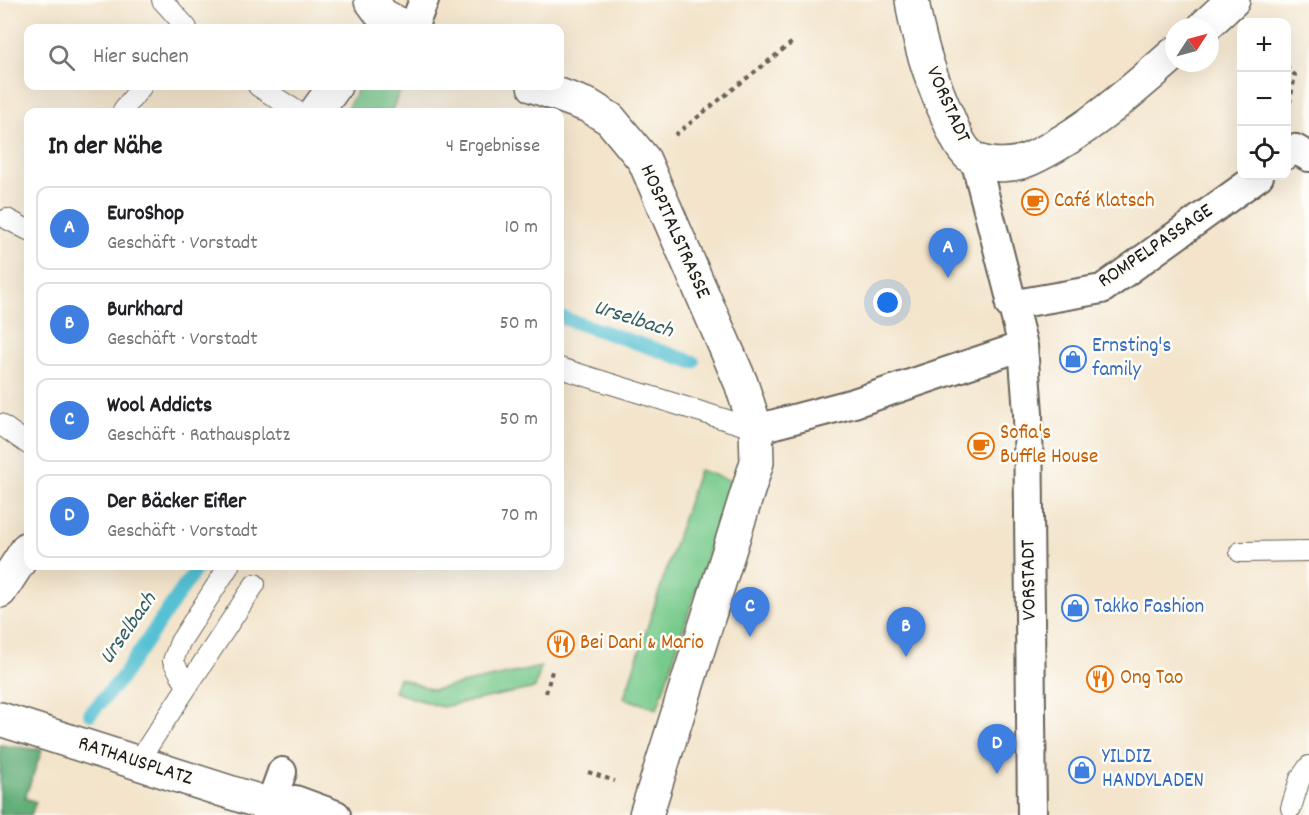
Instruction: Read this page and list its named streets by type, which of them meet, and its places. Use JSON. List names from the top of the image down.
{
  "streets": {
    "street": [
      "VORSTADT",
      "HOSPITALSTRASSE",
      "ROMPELPASSAGE",
      "RATHAUSPLATZ"
    ]
  },
  "crossings": [
    ["VORSTADT", "ROMPELPASSAGE"]
  ],
  "water": ["Urselbach"],
  "places": {
    "cafe": ["Café Klatsch", "Sofia's Buffle House"],
    "shop": ["Ernsting's family", "Takko Fashion", "YILDIZ HANDYLADEN"],
    "restaurant": ["Bei Dani & Mario", "Ong Tao"]
  },
  "north": "top right",
  "page": {
    "map_buttons": ["+", "−"],
    "search": "Hier suchen",
    "heading": ["In der Nähe", "4 Ergebnisse"],
    "list": [
      {
        "mark": "A",
        "name": "EuroShop",
        "note": "Geschäft · Vorstadt",
        "value": "10 m"
      },
      {
        "mark": "B",
        "name": "Burkhard",
        "note": "Geschäft · Vorstadt",
        "value": "50 m"
      },
      {
        "mark": "C",
        "name": "Wool Addicts",
        "note": "Geschäft · Rathausplatz",
        "value": "50 m"
      },
      {
        "mark": "D",
        "name": "Der Bäcker Eifler",
        "note": "Geschäft · Vorstadt",
        "value": "70 m"
      }
    ],
    "pins": [
      "A",
      "C",
      "B",
      "D"
    ]
  }
}
